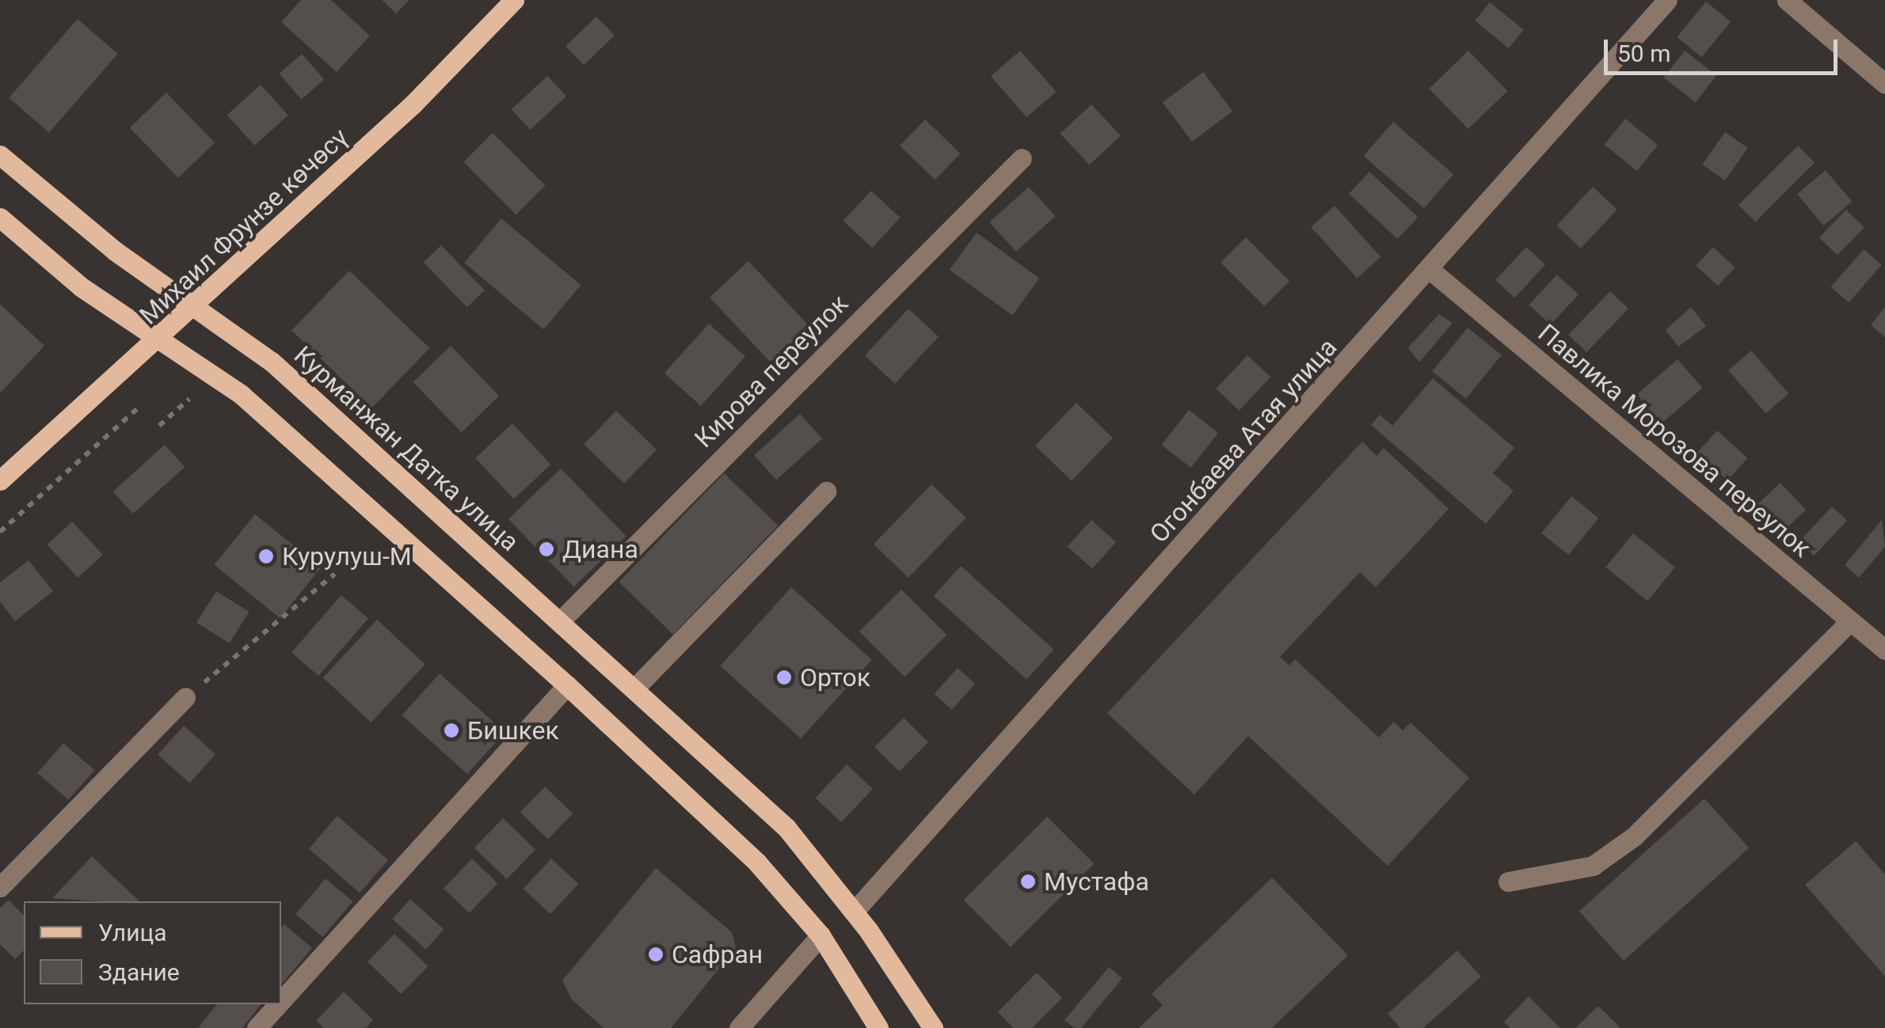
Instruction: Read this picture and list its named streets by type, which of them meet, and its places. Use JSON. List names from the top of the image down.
{
  "streets": {
    "main road": ["Михаил Фрунзе көчөсү", "Курманжан Датка улица"],
    "street": ["Кирова переулок", "Огонбаева Атая улица", "Павлика Морозова переулок"]
  },
  "crossings": [
    ["Михаил Фрунзе көчөсү", "Курманжан Датка улица"],
    ["Кирова переулок", "Курманжан Датка улица"],
    ["Огонбаева Атая улица", "Павлика Морозова переулок"],
    ["Огонбаева Атая улица", "Курманжан Датка улица"]
  ],
  "places": [
    "Диана",
    "Курулуш-М",
    "Орток",
    "Бишкек",
    "Мустафа",
    "Сафран"
  ],
  "legend": ["Улица", "Здание"],
  "scale_bar": "50 m"
}
